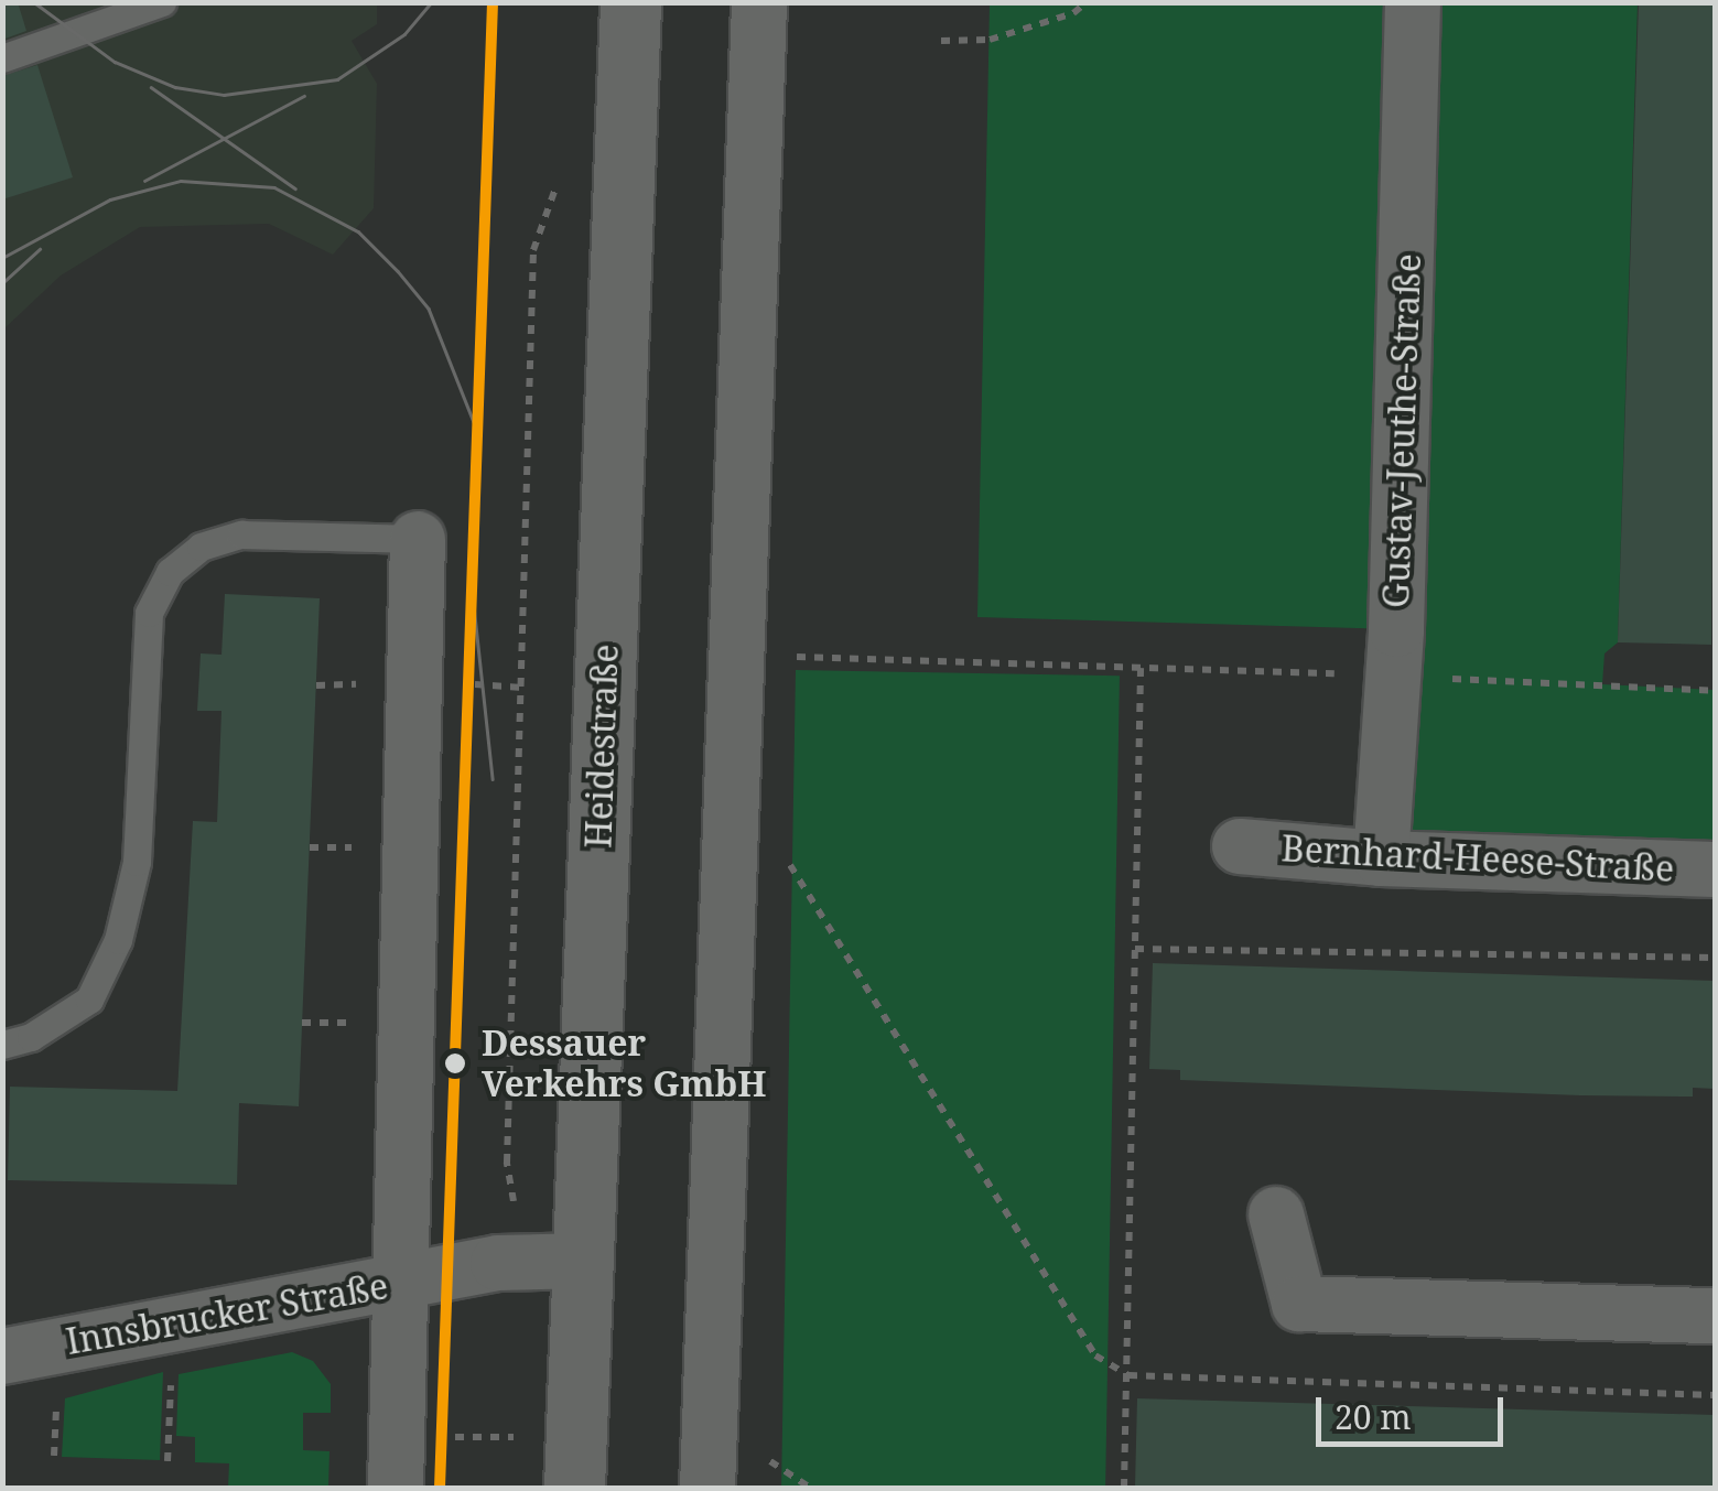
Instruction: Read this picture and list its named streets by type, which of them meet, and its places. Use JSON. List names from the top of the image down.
{
  "streets": {
    "street": [
      "Gustav-Jeuthe-Straße",
      "Heidestraße",
      "Bernhard-Heese-Straße",
      "Innsbrucker Straße"
    ]
  },
  "crossings": [
    ["Gustav-Jeuthe-Straße", "Bernhard-Heese-Straße"],
    ["Heidestraße", "Innsbrucker Straße"]
  ],
  "places": ["Dessauer Verkehrs GmbH"],
  "scale_bar": "20 m"
}
